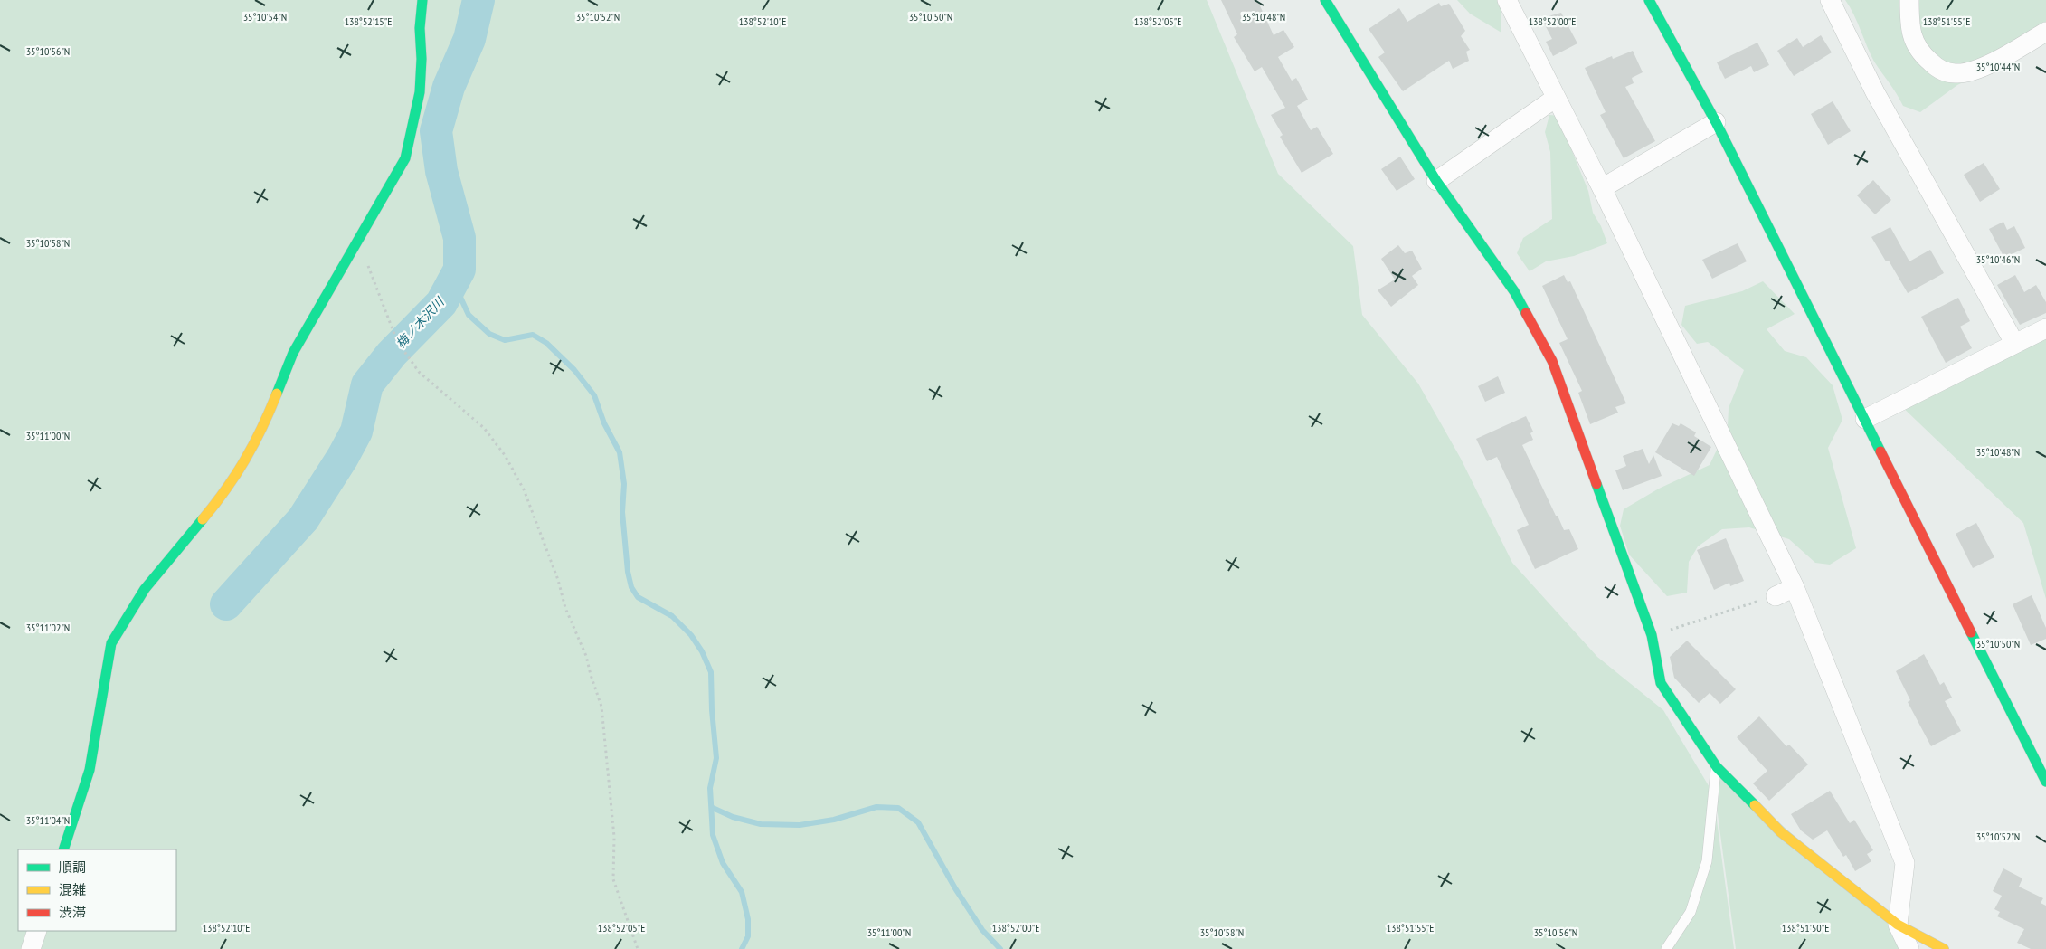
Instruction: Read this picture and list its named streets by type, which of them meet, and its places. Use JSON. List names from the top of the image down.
{
  "water": ["梅ノ木沢川"],
  "legend": ["順調", "混雑", "渋滞"],
  "coordinates": [
    "35°10'54\"N",
    "35°10'52\"N",
    "35°10'50\"N",
    "35°10'48\"N",
    "138°52'15\"E",
    "138°52'10\"E",
    "138°52'05\"E",
    "138°52'00\"E",
    "138°51'55\"E",
    "35°10'56\"N",
    "35°10'44\"N",
    "35°10'58\"N",
    "35°10'46\"N",
    "35°11'00\"N",
    "35°11'02\"N",
    "35°11'04\"N",
    "138°51'50\"E"
  ]
}
